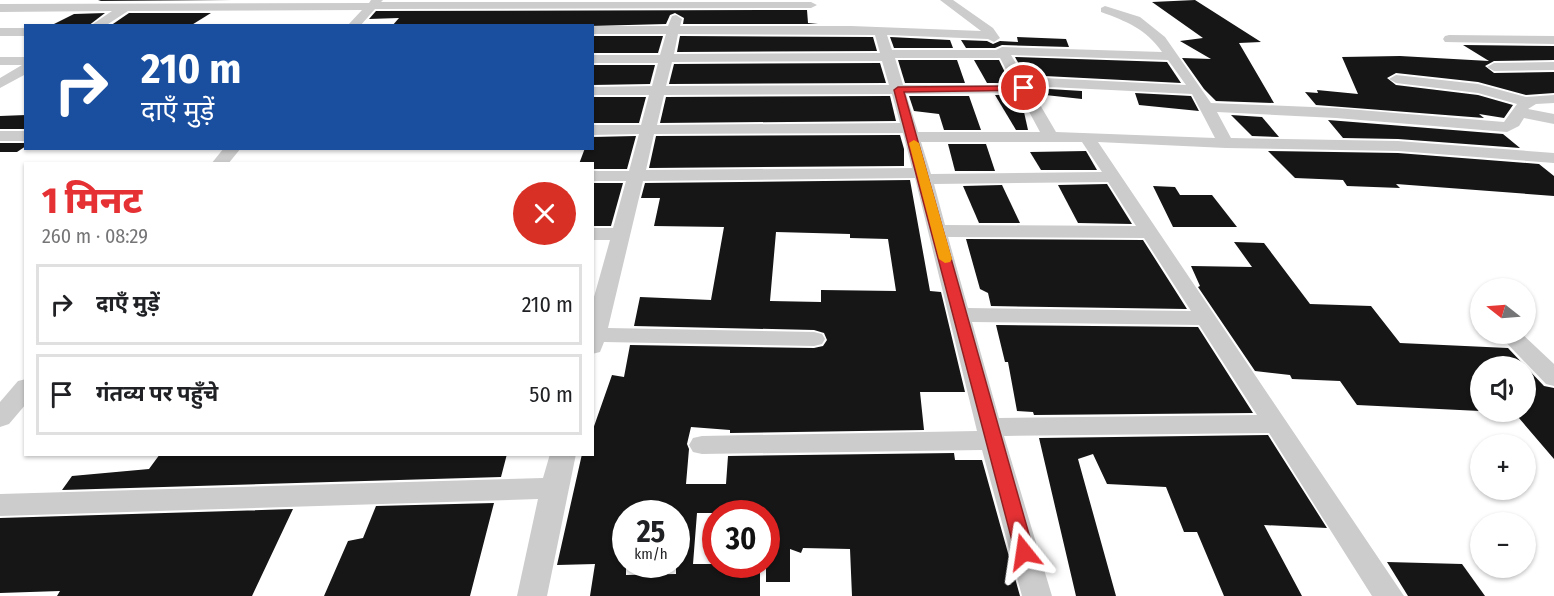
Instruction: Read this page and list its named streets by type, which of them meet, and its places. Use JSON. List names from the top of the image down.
{
  "north": "left",
  "page": {
    "turn": ["210 m", "दाएँ मुड़ें"],
    "heading": ["1 मिनट", "260 m · 08:29"],
    "list": [
      {
        "name": "दाएँ मुड़ें",
        "value": "210 m"
      },
      {
        "name": "गंतव्य पर पहुँचे",
        "value": "50 m"
      }
    ],
    "map_buttons": ["+", "−"],
    "speed": "25 km/h",
    "limit": "30"
  }
}
